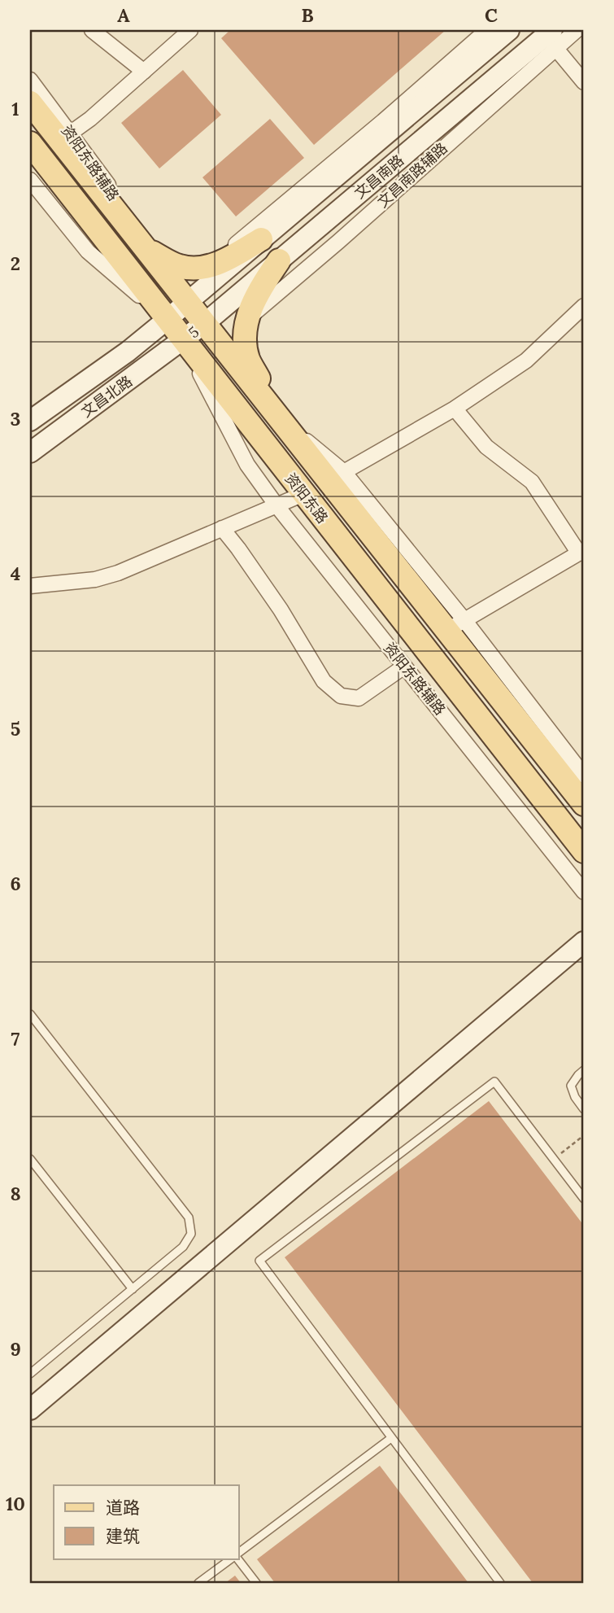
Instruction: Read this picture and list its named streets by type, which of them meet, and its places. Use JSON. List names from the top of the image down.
{
  "streets": {
    "main road": ["资阳东路"],
    "street": [
      "资阳东路辅路",
      "文昌南路辅路",
      "文昌南路",
      "5",
      "文昌北路"
    ]
  },
  "crossings": [
    ["资阳东路辅路", "5"],
    ["资阳东路辅路", "文昌北路"],
    ["资阳东路辅路", "资阳东路"],
    ["文昌南路辅路", "文昌南路"],
    ["文昌南路", "5"],
    ["文昌南路", "资阳东路"],
    ["5", "文昌北路"],
    ["5", "资阳东路"],
    ["文昌北路", "资阳东路"]
  ],
  "legend": ["道路", "建筑"],
  "grid": {
    "columns": ["A", "B", "C"],
    "rows": [
      "1",
      "2",
      "3",
      "4",
      "5",
      "6",
      "7",
      "8",
      "9",
      "10"
    ]
  }
}
